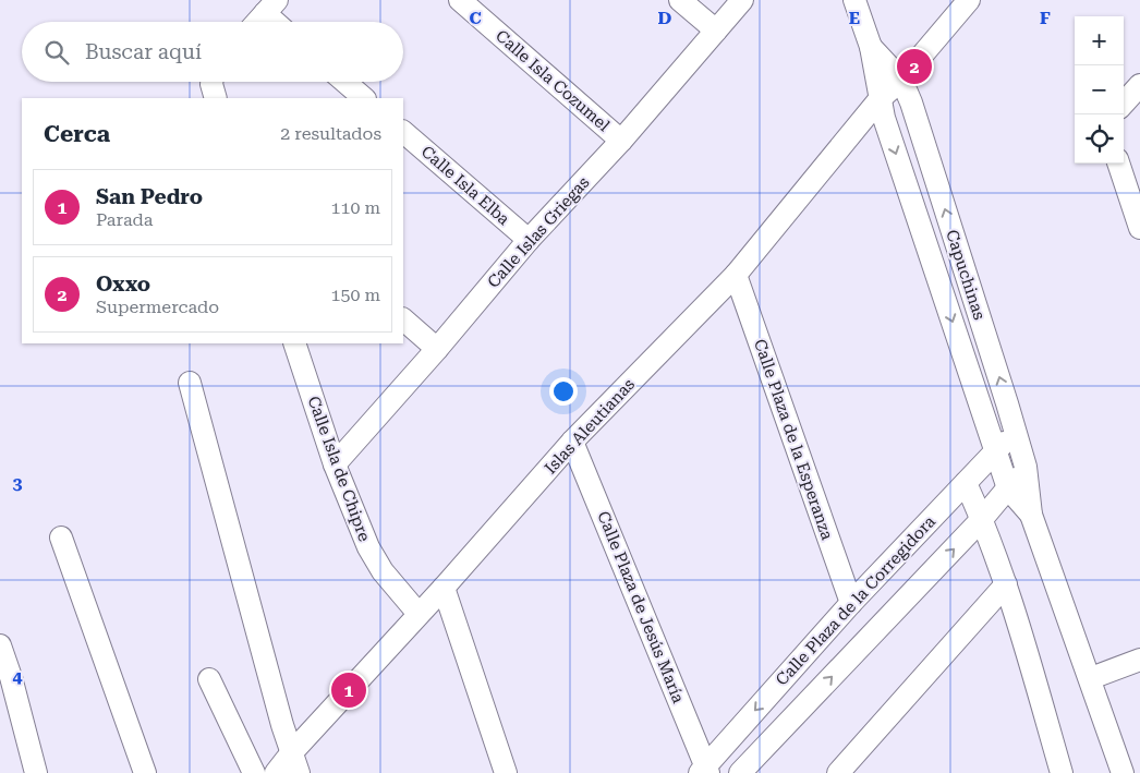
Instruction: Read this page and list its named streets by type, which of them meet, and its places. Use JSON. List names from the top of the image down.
{
  "streets": {
    "street": [
      "Calle Isla Cozumel",
      "Calle Isla Elba",
      "Calle Islas Griegas",
      "Capuchinas",
      "Islas Aleutianas",
      "Calle Plaza de la Esperanza",
      "Calle Isla de Chipre",
      "Calle Plaza de la Corregidora",
      "Calle Plaza de Jesús María"
    ]
  },
  "crossings": [
    ["Calle Isla Cozumel", "Calle Islas Griegas"],
    ["Calle Isla Elba", "Calle Islas Griegas"],
    ["Calle Islas Griegas", "Calle Isla de Chipre"],
    ["Capuchinas", "Islas Aleutianas"],
    ["Capuchinas", "Calle Plaza de la Corregidora"],
    ["Islas Aleutianas", "Calle Plaza de la Esperanza"],
    ["Islas Aleutianas", "Calle Isla de Chipre"],
    ["Islas Aleutianas", "Calle Plaza de Jesús María"],
    ["Calle Plaza de la Esperanza", "Calle Plaza de la Corregidora"],
    ["Calle Plaza de la Corregidora", "Calle Plaza de Jesús María"]
  ],
  "page": {
    "map_buttons": ["+", "−"],
    "search": "Buscar aquí",
    "pins": ["2", "1"],
    "heading": ["Cerca", "2 resultados"],
    "list": [
      {
        "mark": "1",
        "name": "San Pedro",
        "note": "Parada",
        "value": "110 m"
      },
      {
        "mark": "2",
        "name": "Oxxo",
        "note": "Supermercado",
        "value": "150 m"
      }
    ]
  },
  "grid": {
    "columns": [
      "C",
      "D",
      "E",
      "F"
    ],
    "rows": ["3", "4"]
  }
}
